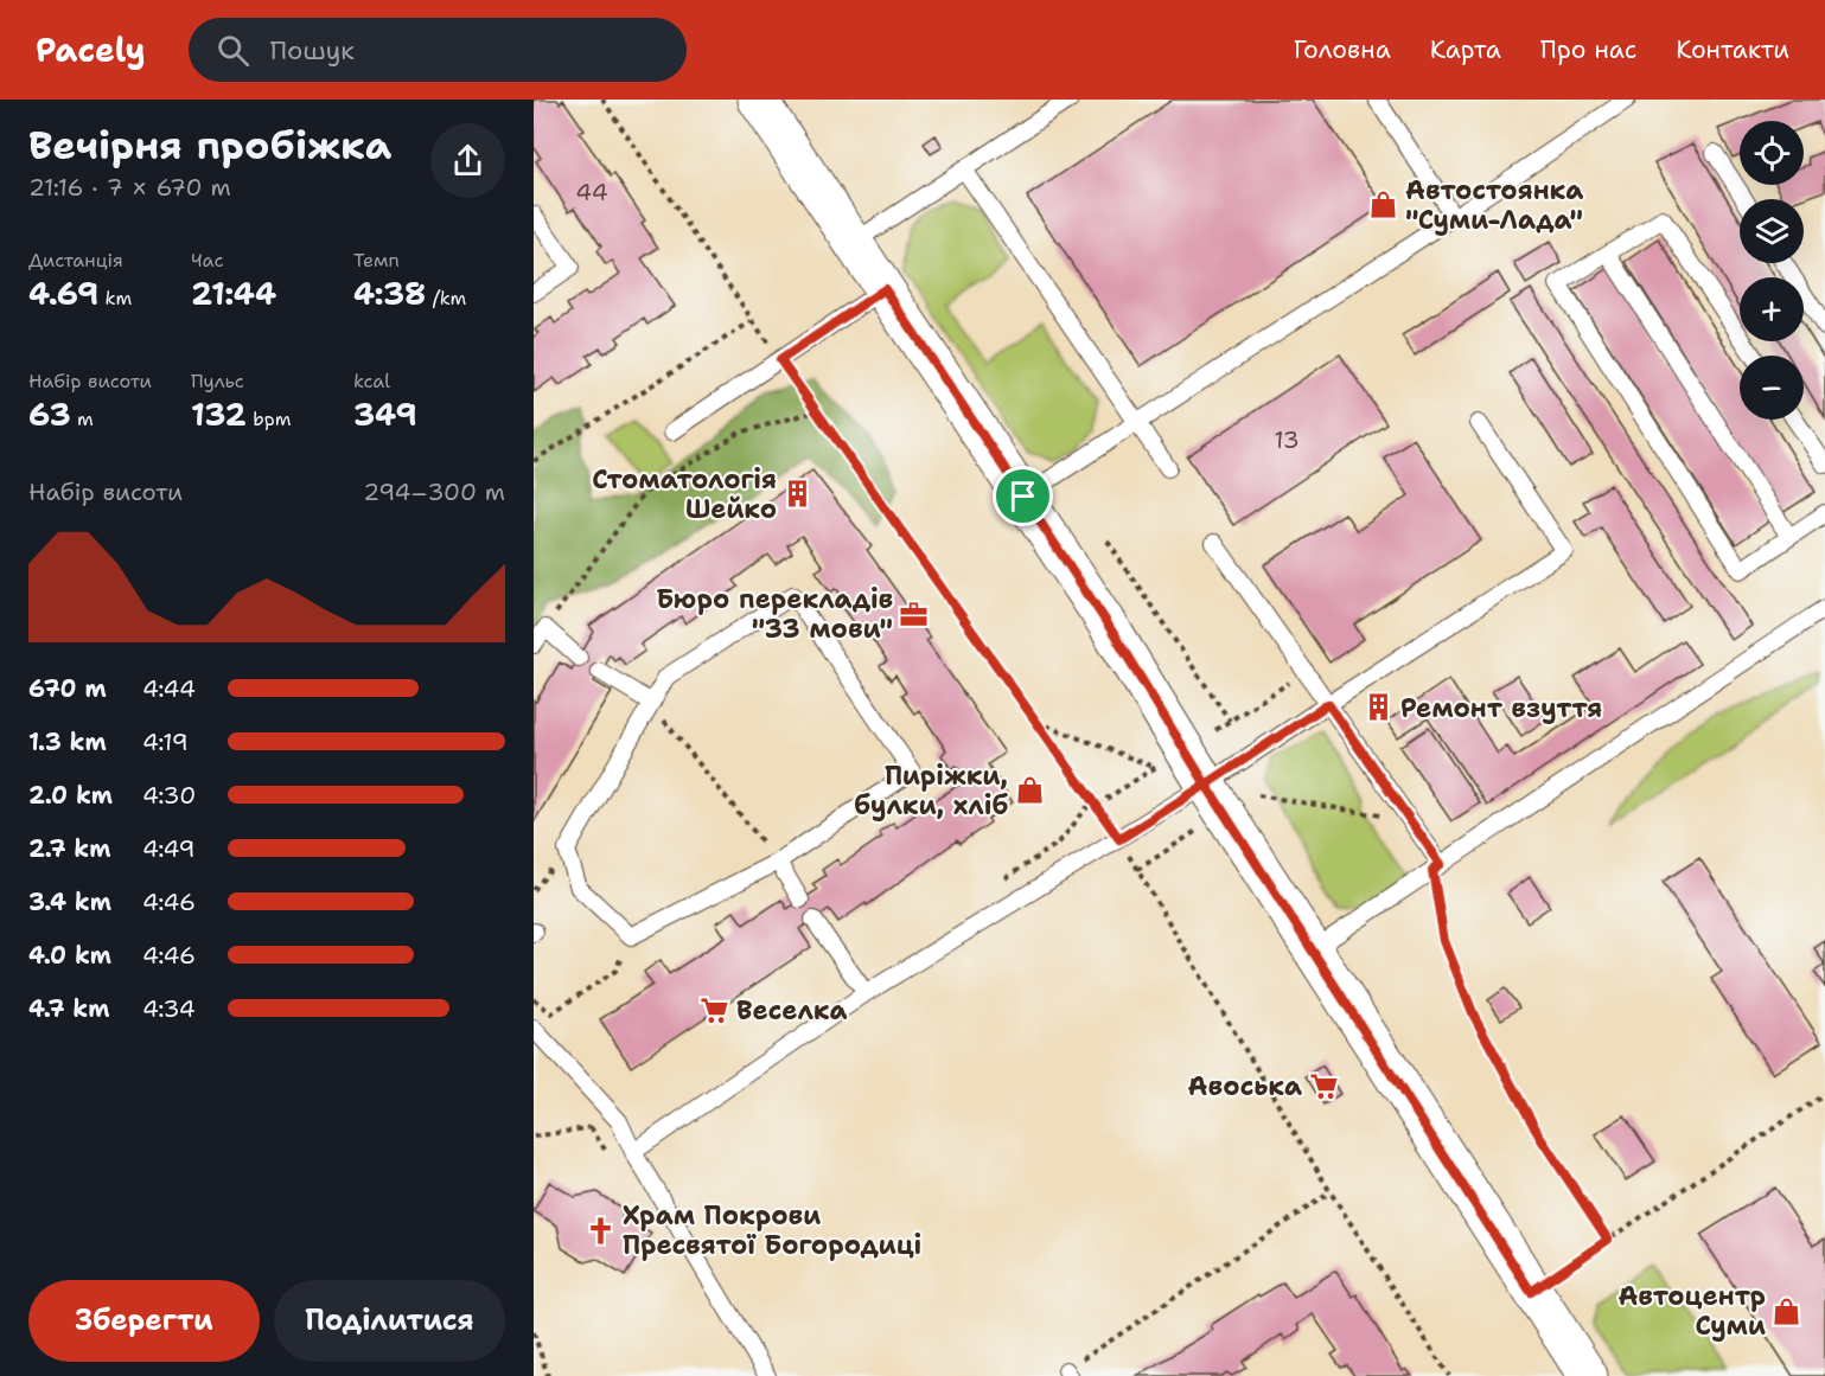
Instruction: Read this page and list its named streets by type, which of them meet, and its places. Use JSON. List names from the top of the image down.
{
  "places": {
    "shop": ["Автостоянка \"Суми-Лада\"", "Пиріжки, булки, хліб", "Автоцентр Суми"],
    "building": ["Стоматологія Шейко", "Ремонт взуття"],
    "office": ["Бюро перекладів \"33 мови\""],
    "supermarket": ["Веселка", "Авоська"],
    "church": ["Храм Покрови Пресвятої Богородиці"]
  },
  "house_numbers": ["44", "13"],
  "page": {
    "header": "Pacely",
    "search": "Пошук",
    "nav": [
      "Головна",
      "Карта",
      "Про нас",
      "Контакти"
    ],
    "heading": ["Вечірня пробіжка", "21:16 · 7 × 670 m"],
    "map_buttons": ["+", "−"],
    "stats": [
      ["Дистанція", "4.69 km"],
      ["Час", "21:44"],
      ["Темп", "4:38 /km"],
      ["Набір висоти", "63 m"],
      ["Пульс", "132 bpm"],
      ["kcal", "349"]
    ],
    "chart": ["Набір висоти", "294–300 m"],
    "list": [
      {
        "name": "670 m",
        "note": "4:44"
      },
      {
        "name": "1.3 km",
        "note": "4:19"
      },
      {
        "name": "2.0 km",
        "note": "4:30"
      },
      {
        "name": "2.7 km",
        "note": "4:49"
      },
      {
        "name": "3.4 km",
        "note": "4:46"
      },
      {
        "name": "4.0 km",
        "note": "4:46"
      },
      {
        "name": "4.7 km",
        "note": "4:34"
      }
    ],
    "buttons": ["Зберегти", "Поділитися"]
  }
}
